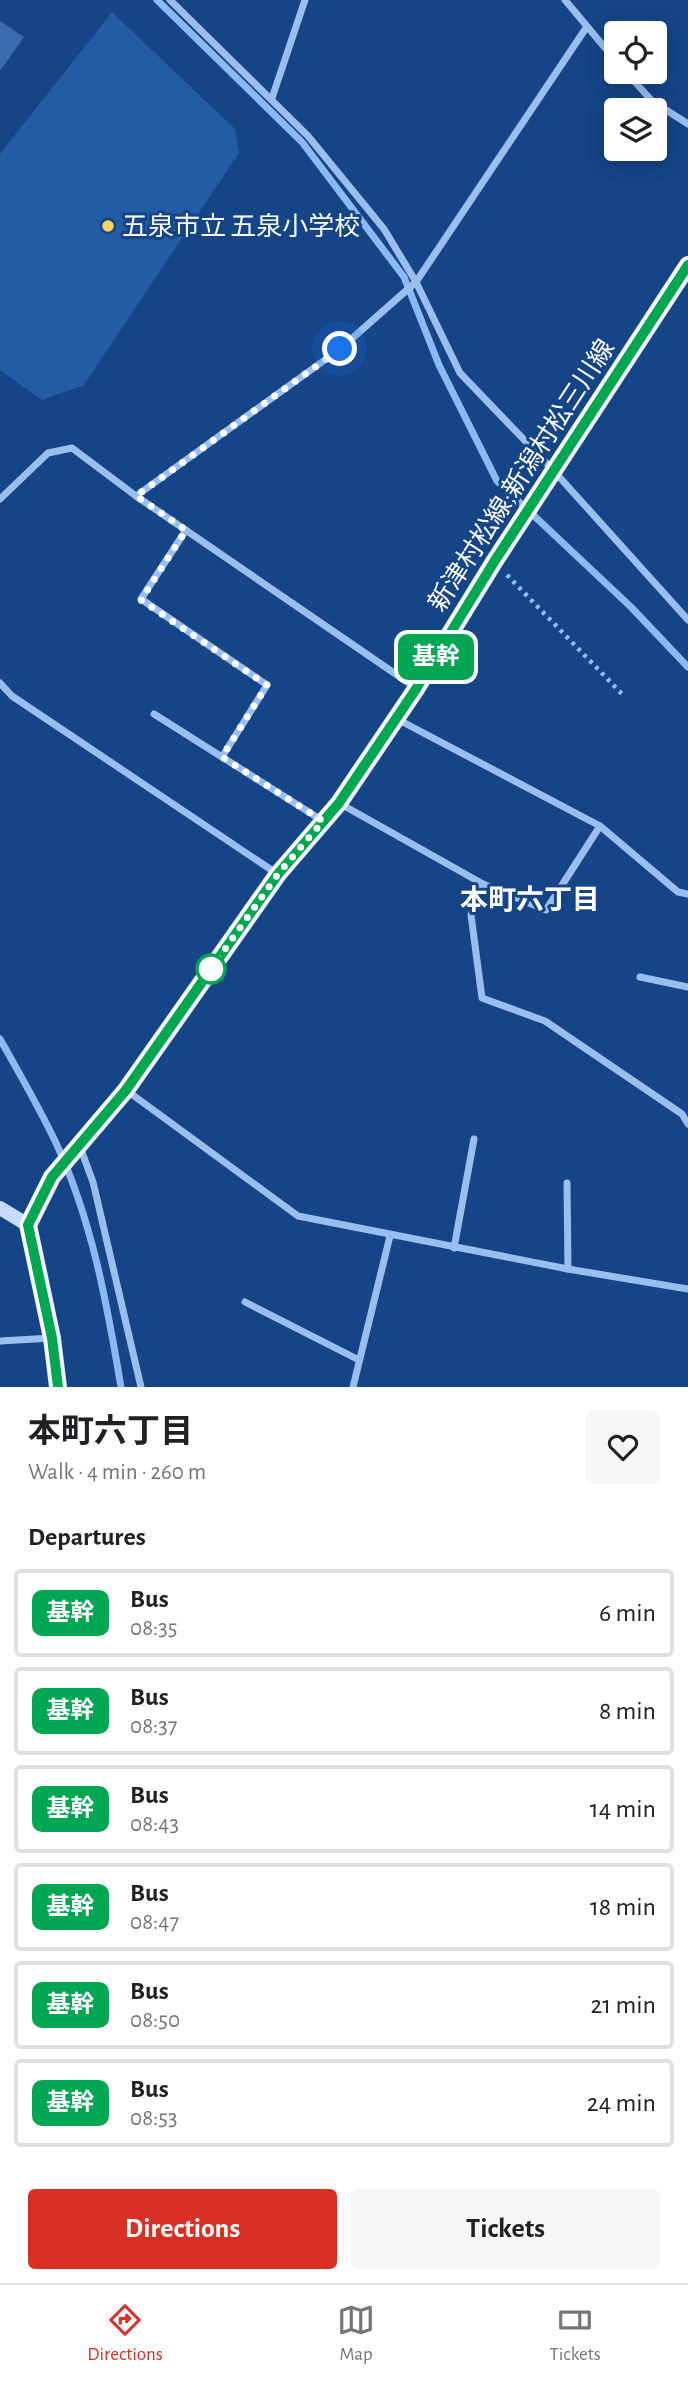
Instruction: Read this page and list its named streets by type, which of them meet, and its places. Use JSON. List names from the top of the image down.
{
  "streets": {
    "main road": ["新津村松線;新潟村松三川線"]
  },
  "districts": ["本町六丁目"],
  "places": ["五泉市立 五泉小学校"],
  "lines": ["bus line 基幹"],
  "page": {
    "on_map": "基幹",
    "heading": [
      ["本町六丁目", "Walk · 4 min · 260 m"],
      "Departures"
    ],
    "list": [
      {
        "mark": "基幹",
        "name": "Bus",
        "note": "08:35",
        "value": "6 min"
      },
      {
        "mark": "基幹",
        "name": "Bus",
        "note": "08:37",
        "value": "8 min"
      },
      {
        "mark": "基幹",
        "name": "Bus",
        "note": "08:43",
        "value": "14 min"
      },
      {
        "mark": "基幹",
        "name": "Bus",
        "note": "08:47",
        "value": "18 min"
      },
      {
        "mark": "基幹",
        "name": "Bus",
        "note": "08:50",
        "value": "21 min"
      },
      {
        "mark": "基幹",
        "name": "Bus",
        "note": "08:53",
        "value": "24 min"
      }
    ],
    "buttons": ["Directions", "Tickets"],
    "tabs": ["Directions", "Map", "Tickets"]
  }
}
